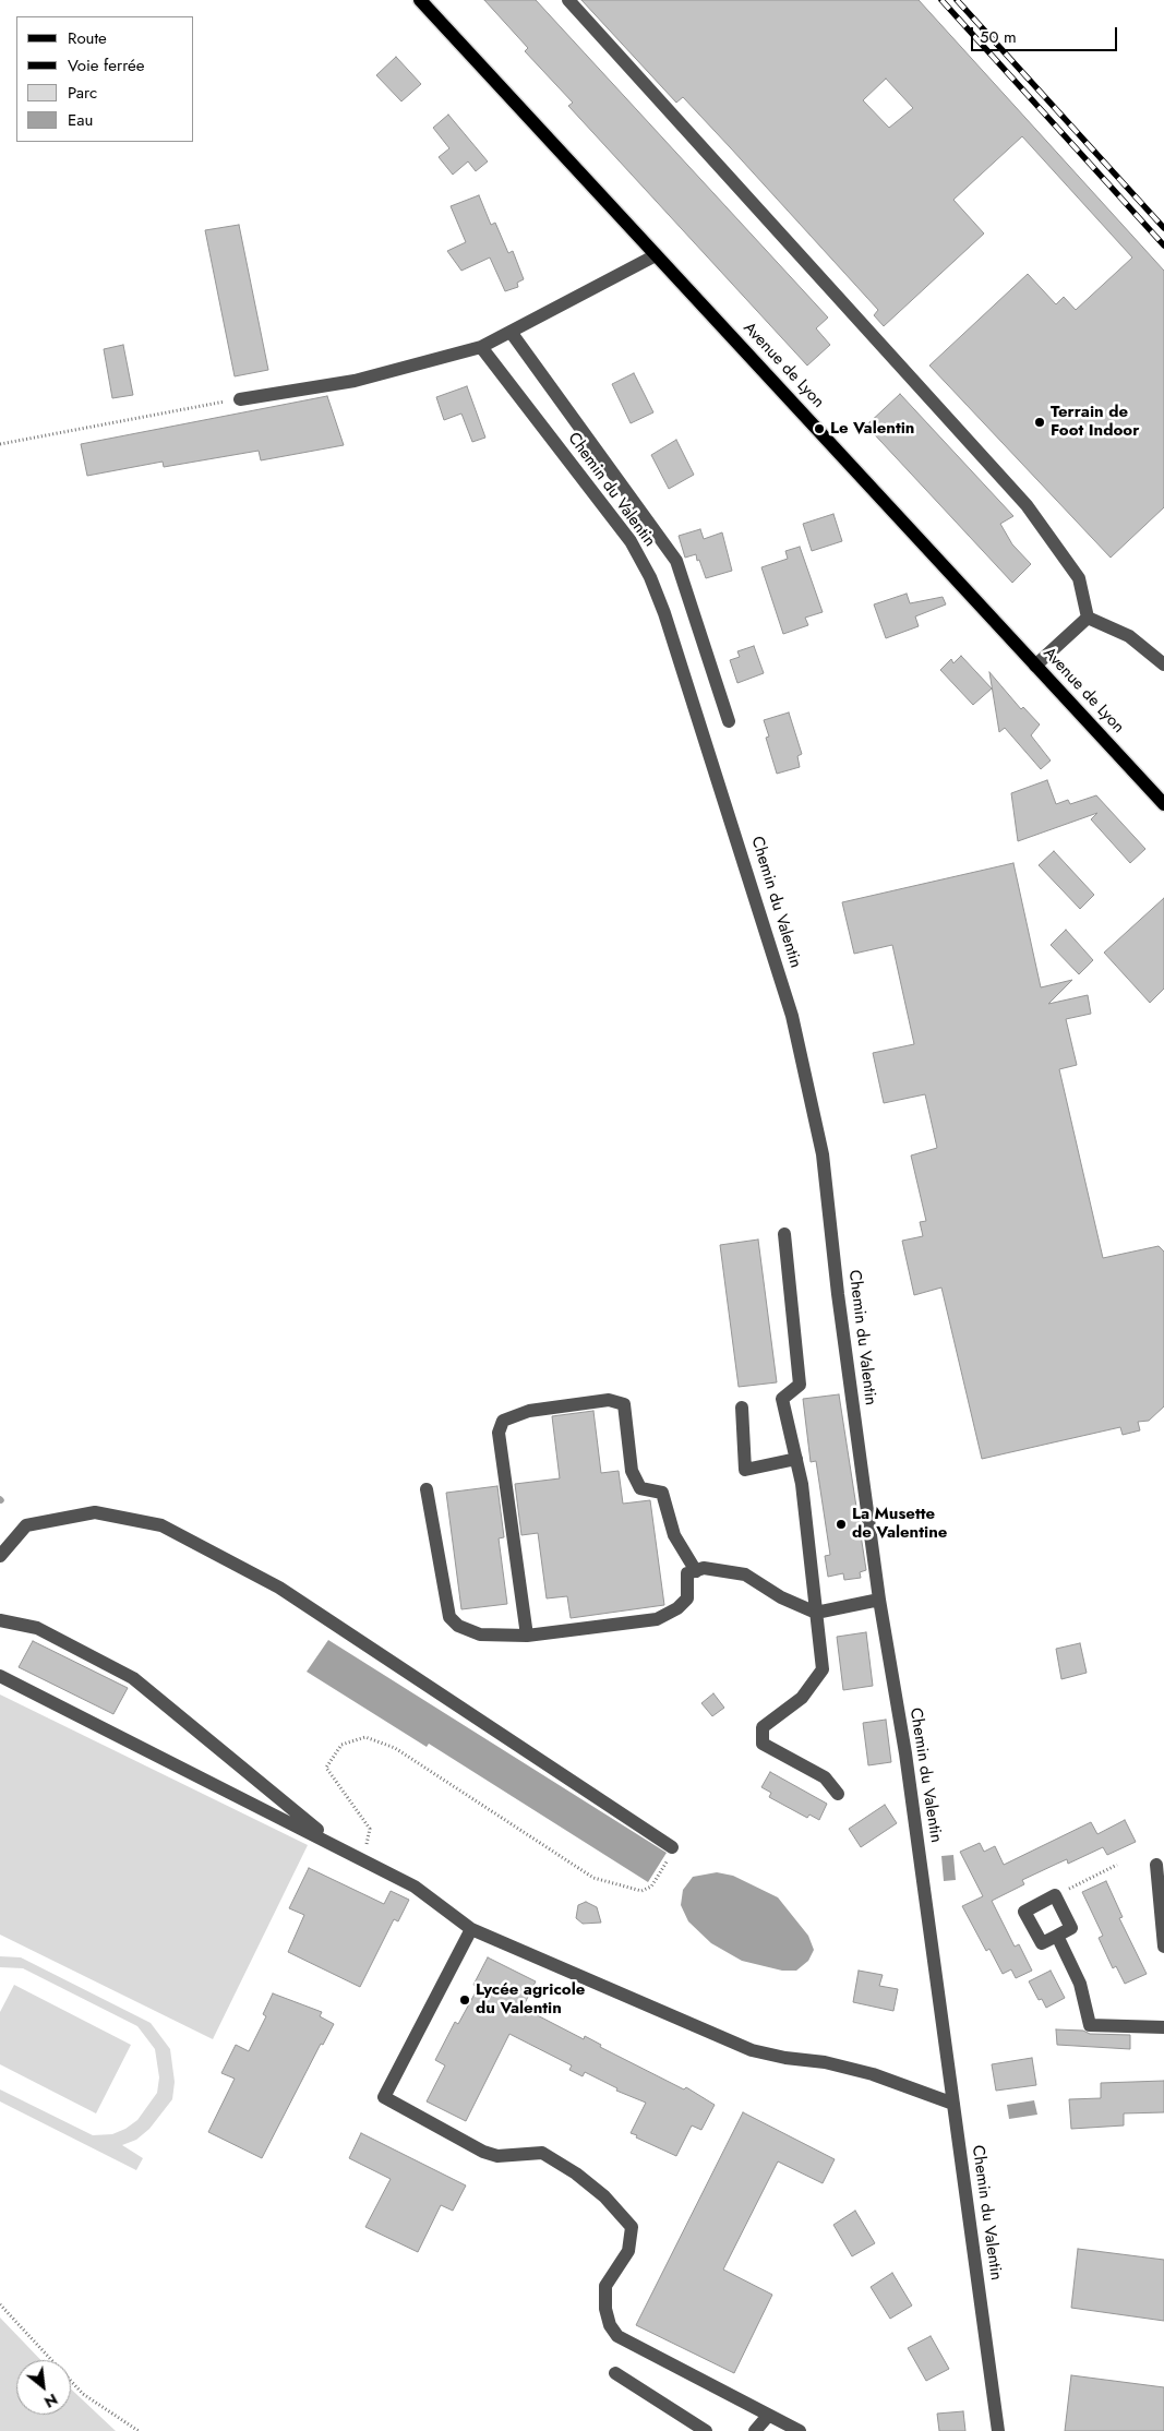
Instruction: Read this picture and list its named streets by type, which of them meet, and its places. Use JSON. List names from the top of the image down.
{
  "streets": {
    "main road": ["Avenue de Lyon"],
    "street": ["Chemin du Valentin"]
  },
  "places": [
    "Terrain de Foot Indoor",
    "Le Valentin",
    "La Musette de Valentine",
    "Lycée agricole du Valentin"
  ],
  "legend": [
    "Route",
    "Voie ferrée",
    "Parc",
    "Eau"
  ],
  "scale_bar": "50 m",
  "north": "bottom right"
}
